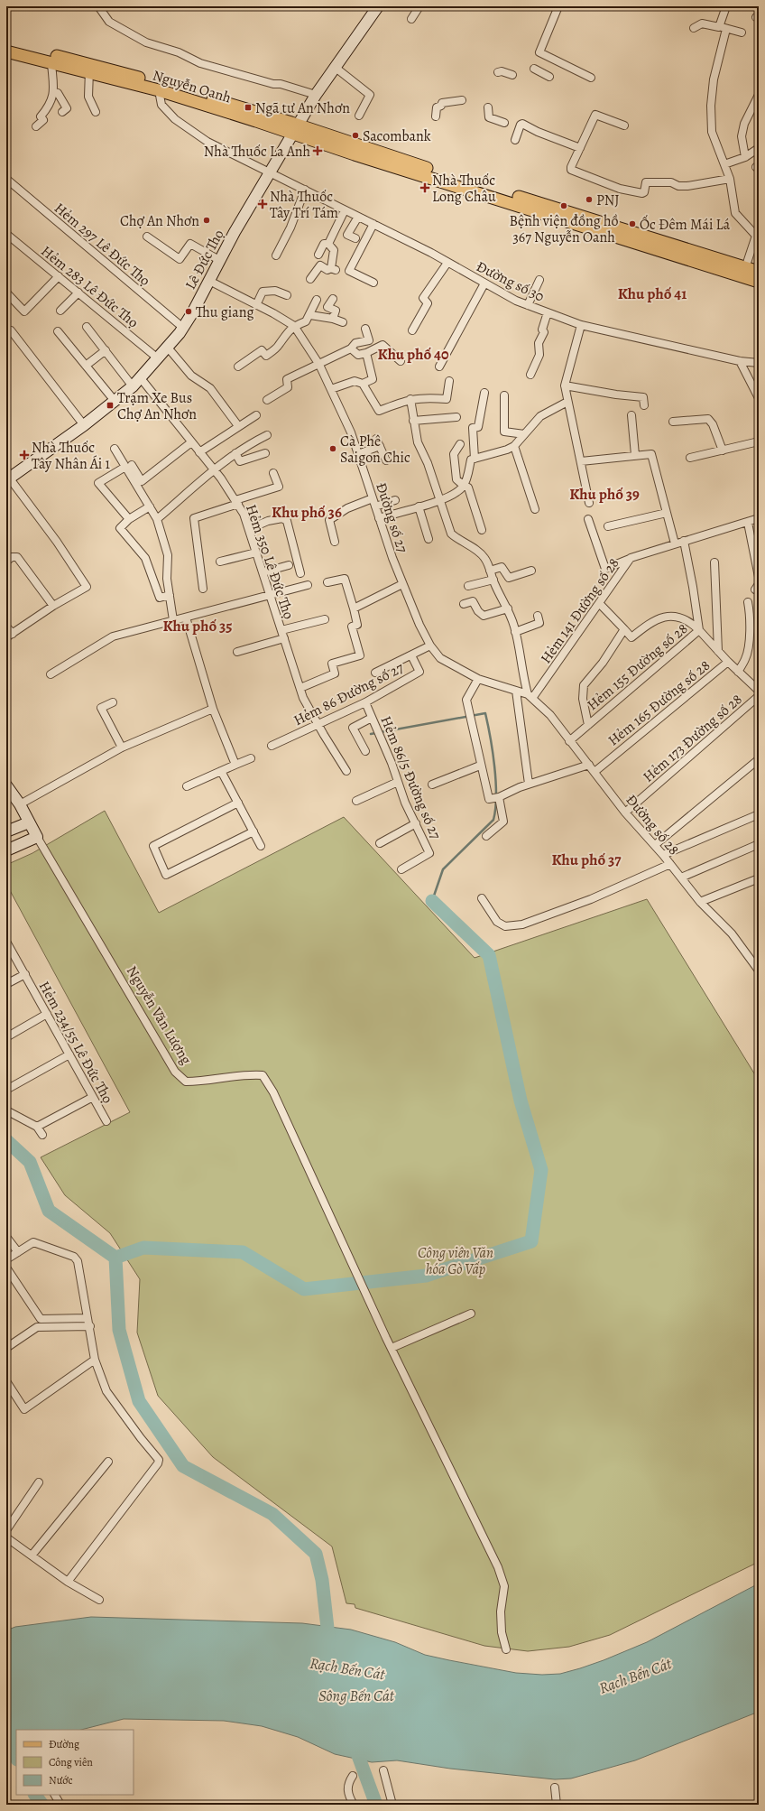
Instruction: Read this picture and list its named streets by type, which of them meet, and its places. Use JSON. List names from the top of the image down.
{
  "streets": {
    "main road": ["Nguyễn Oanh"],
    "street": [
      "Hẻm 297 Lê Đức Thọ",
      "Lê Đức Thọ",
      "Đường số 30",
      "Hẻm 283 Lê Đức Thọ",
      "Đường số 27",
      "Hẻm 350 Lê Đức Thọ",
      "Hẻm 141 Đường số 28",
      "Hẻm 155 Đường số 28",
      "Hẻm 86 Đường số 27",
      "Hẻm 165 Đường số 28",
      "Hẻm 173 Đường số 28",
      "Hẻm 86/5 Đường số 27",
      "Đường số 28",
      "Nguyễn Văn Lượng",
      "Hẻm 234/55 Lê Đức Thọ"
    ]
  },
  "crossings": [
    ["Nguyễn Oanh", "Lê Đức Thọ"],
    ["Nguyễn Oanh", "Đường số 30"],
    ["Hẻm 297 Lê Đức Thọ", "Lê Đức Thọ"],
    ["Lê Đức Thọ", "Đường số 30"],
    ["Lê Đức Thọ", "Hẻm 283 Lê Đức Thọ"],
    ["Lê Đức Thọ", "Đường số 27"],
    ["Lê Đức Thọ", "Hẻm 350 Lê Đức Thọ"],
    ["Đường số 27", "Hẻm 141 Đường số 28"],
    ["Đường số 27", "Đường số 28"],
    ["Hẻm 350 Lê Đức Thọ", "Hẻm 86 Đường số 27"],
    ["Hẻm 141 Đường số 28", "Đường số 28"],
    ["Hẻm 155 Đường số 28", "Hẻm 165 Đường số 28"],
    ["Hẻm 155 Đường số 28", "Đường số 28"],
    ["Hẻm 86 Đường số 27", "Hẻm 86/5 Đường số 27"],
    ["Hẻm 165 Đường số 28", "Đường số 28"],
    ["Hẻm 173 Đường số 28", "Đường số 28"]
  ],
  "districts": [
    "Khu phố 41",
    "Khu phố 40",
    "Khu phố 39",
    "Khu phố 36",
    "Khu phố 35",
    "Khu phố 37"
  ],
  "water": ["Rạch Bến Cát", "Sông Bến Cát"],
  "parks": ["Công viên Văn hóa Gò Vấp"],
  "places": {
    "transit": ["Ngã tư An Nhơn", "Trạm Xe Bus Chợ An Nhơn"],
    "other": [
      "Sacombank",
      "PNJ",
      "Bệnh viện đồng hồ 367 Nguyễn Oanh",
      "Chợ An Nhơn",
      "Ốc Đêm Mái Lá",
      "Thu giang",
      "Cà Phê Saigon Chic"
    ],
    "health": [
      "Nhà Thuốc La Anh",
      "Nhà Thuốc Long Châu",
      "Nhà Thuốc Tây Trí Tám",
      "Nhà Thuốc Tây Nhân Ái 1"
    ]
  },
  "legend": ["Đường", "Công viên", "Nước"]
}
